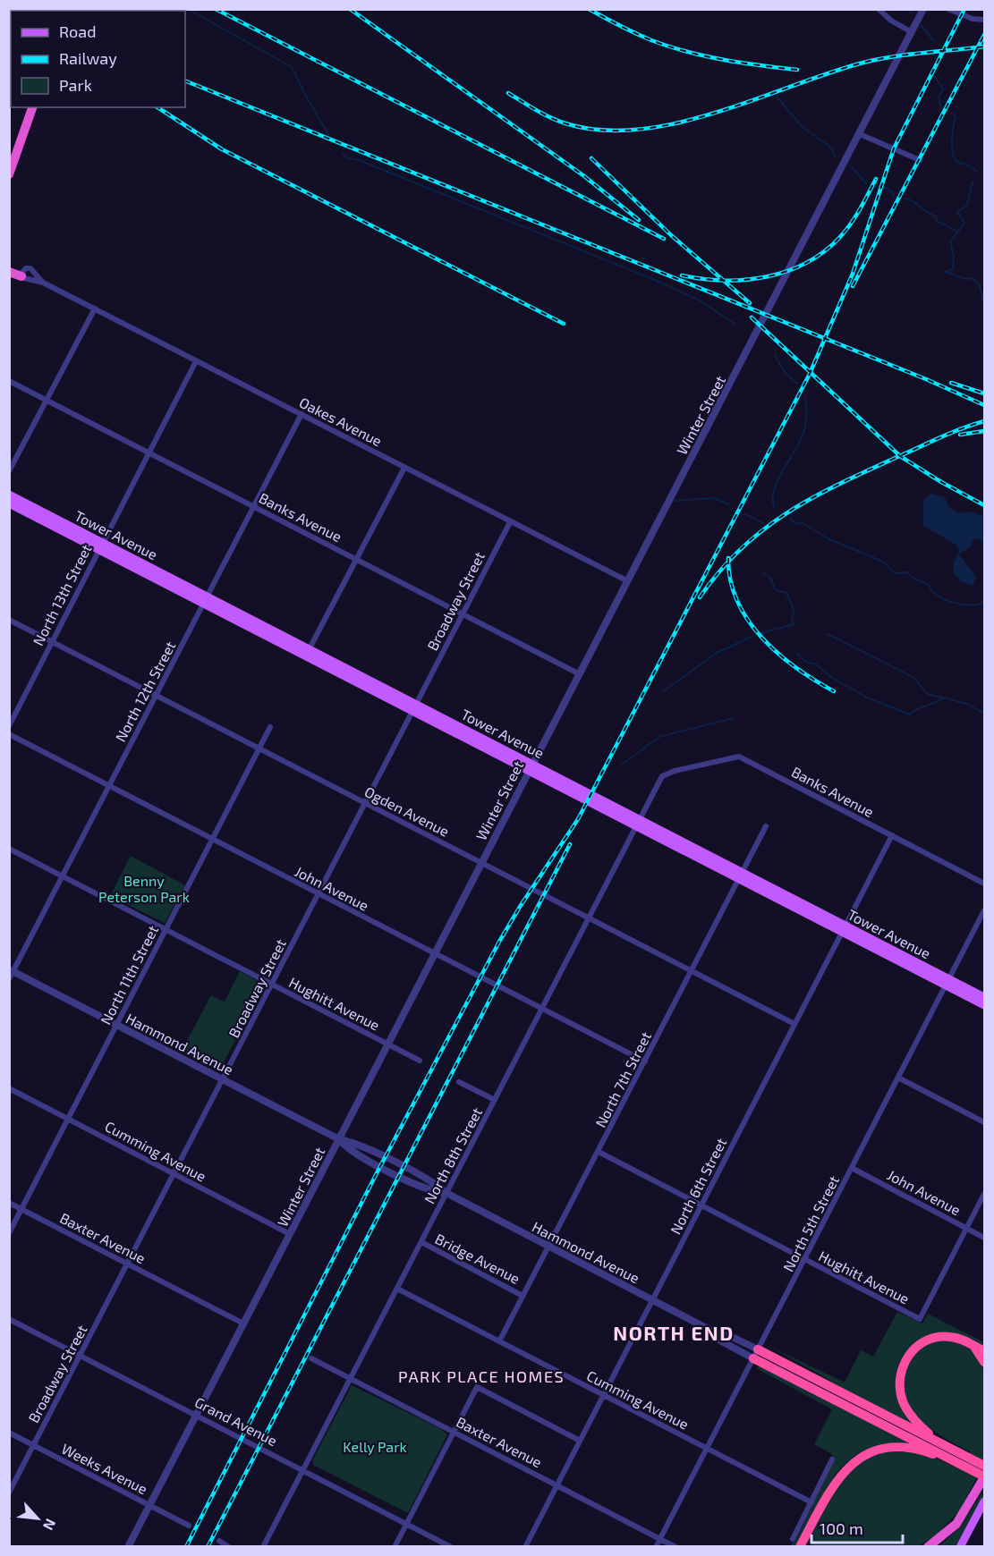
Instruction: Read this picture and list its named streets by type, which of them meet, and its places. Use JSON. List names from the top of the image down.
{
  "streets": {
    "main road": ["Tower Avenue"],
    "street": [
      "Winter Street",
      "Oakes Avenue",
      "Banks Avenue",
      "North 13th Street",
      "Broadway Street",
      "North 12th Street",
      "Ogden Avenue",
      "John Avenue",
      "North 11th Street",
      "Hughitt Avenue",
      "Hammond Avenue",
      "North 7th Street",
      "Cumming Avenue",
      "North 8th Street",
      "North 6th Street",
      "North 5th Street",
      "Baxter Avenue",
      "Bridge Avenue",
      "Grand Avenue",
      "Weeks Avenue"
    ]
  },
  "crossings": [
    ["Winter Street", "Oakes Avenue"],
    ["Winter Street", "Banks Avenue"],
    ["Winter Street", "Tower Avenue"],
    ["Winter Street", "Ogden Avenue"],
    ["Winter Street", "John Avenue"],
    ["Winter Street", "Hughitt Avenue"],
    ["Winter Street", "Hammond Avenue"],
    ["Winter Street", "Cumming Avenue"],
    ["Winter Street", "Baxter Avenue"],
    ["Winter Street", "Grand Avenue"],
    ["Winter Street", "Weeks Avenue"],
    ["Oakes Avenue", "North 13th Street"],
    ["Oakes Avenue", "Broadway Street"],
    ["Oakes Avenue", "North 12th Street"],
    ["Banks Avenue", "North 13th Street"],
    ["Banks Avenue", "Broadway Street"],
    ["Banks Avenue", "North 12th Street"],
    ["Banks Avenue", "North 8th Street"],
    ["Banks Avenue", "North 6th Street"],
    ["Tower Avenue", "North 13th Street"],
    ["Tower Avenue", "Broadway Street"],
    ["Tower Avenue", "North 12th Street"],
    ["Tower Avenue", "North 7th Street"],
    ["Tower Avenue", "North 8th Street"],
    ["Tower Avenue", "North 6th Street"],
    ["Tower Avenue", "North 5th Street"],
    ["North 13th Street", "Ogden Avenue"],
    ["Broadway Street", "Ogden Avenue"],
    ["Broadway Street", "John Avenue"],
    ["Broadway Street", "Hughitt Avenue"],
    ["Broadway Street", "Hammond Avenue"],
    ["Broadway Street", "Cumming Avenue"],
    ["Broadway Street", "Baxter Avenue"],
    ["Broadway Street", "Grand Avenue"],
    ["Broadway Street", "Weeks Avenue"],
    ["North 12th Street", "Ogden Avenue"],
    ["North 12th Street", "John Avenue"],
    ["North 12th Street", "Hughitt Avenue"],
    ["North 12th Street", "Hammond Avenue"],
    ["Ogden Avenue", "North 11th Street"],
    ["Ogden Avenue", "North 7th Street"],
    ["Ogden Avenue", "North 8th Street"],
    ["Ogden Avenue", "North 6th Street"],
    ["John Avenue", "North 11th Street"],
    ["John Avenue", "Hughitt Avenue"],
    ["John Avenue", "North 7th Street"],
    ["John Avenue", "North 8th Street"],
    ["John Avenue", "North 5th Street"],
    ["North 11th Street", "Hughitt Avenue"],
    ["North 11th Street", "Hammond Avenue"],
    ["North 11th Street", "Cumming Avenue"],
    ["North 11th Street", "Baxter Avenue"],
    ["Hughitt Avenue", "North 7th Street"],
    ["Hughitt Avenue", "North 6th Street"],
    ["Hughitt Avenue", "North 5th Street"],
    ["Hammond Avenue", "North 7th Street"],
    ["Hammond Avenue", "North 8th Street"],
    ["Hammond Avenue", "North 6th Street"],
    ["Hammond Avenue", "North 5th Street"],
    ["North 7th Street", "Cumming Avenue"],
    ["North 7th Street", "Bridge Avenue"],
    ["Cumming Avenue", "North 8th Street"],
    ["Cumming Avenue", "North 6th Street"],
    ["Cumming Avenue", "North 5th Street"],
    ["North 8th Street", "Baxter Avenue"],
    ["North 8th Street", "Bridge Avenue"],
    ["North 8th Street", "Grand Avenue"],
    ["North 6th Street", "Baxter Avenue"],
    ["North 5th Street", "Baxter Avenue"]
  ],
  "districts": ["NORTH END", "PARK PLACE HOMES"],
  "parks": ["Benny Peterson Park", "Kelly Park"],
  "legend": ["Road", "Railway", "Park"],
  "scale_bar": "100 m",
  "north": "bottom right"
}
